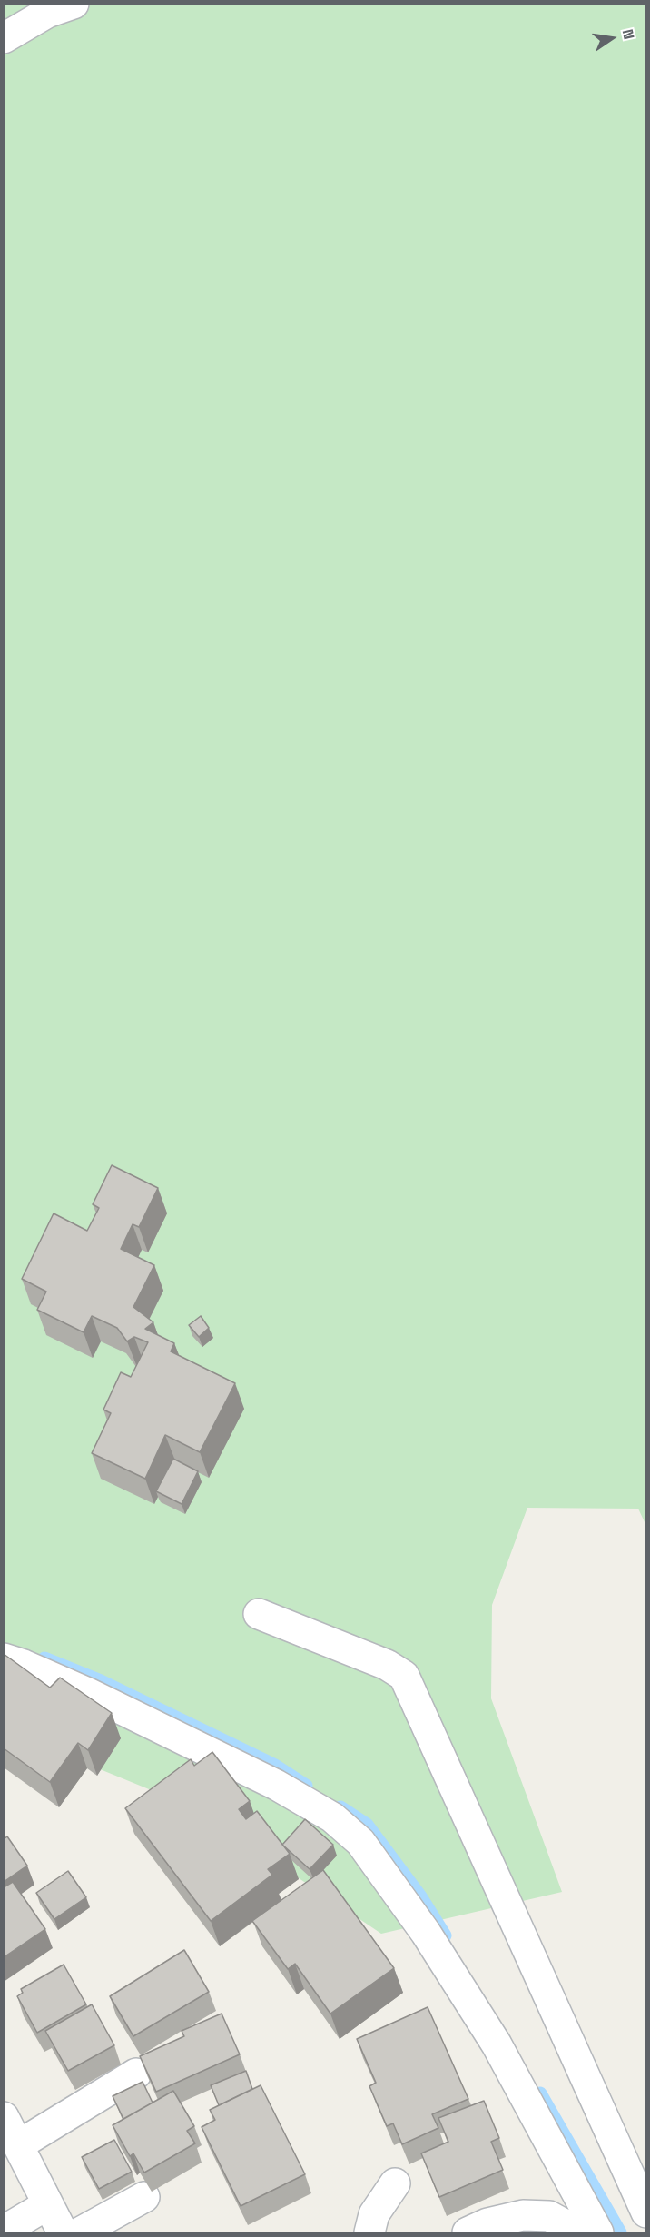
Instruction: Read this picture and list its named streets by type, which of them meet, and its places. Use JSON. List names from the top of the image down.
{
  "north": "right"
}
